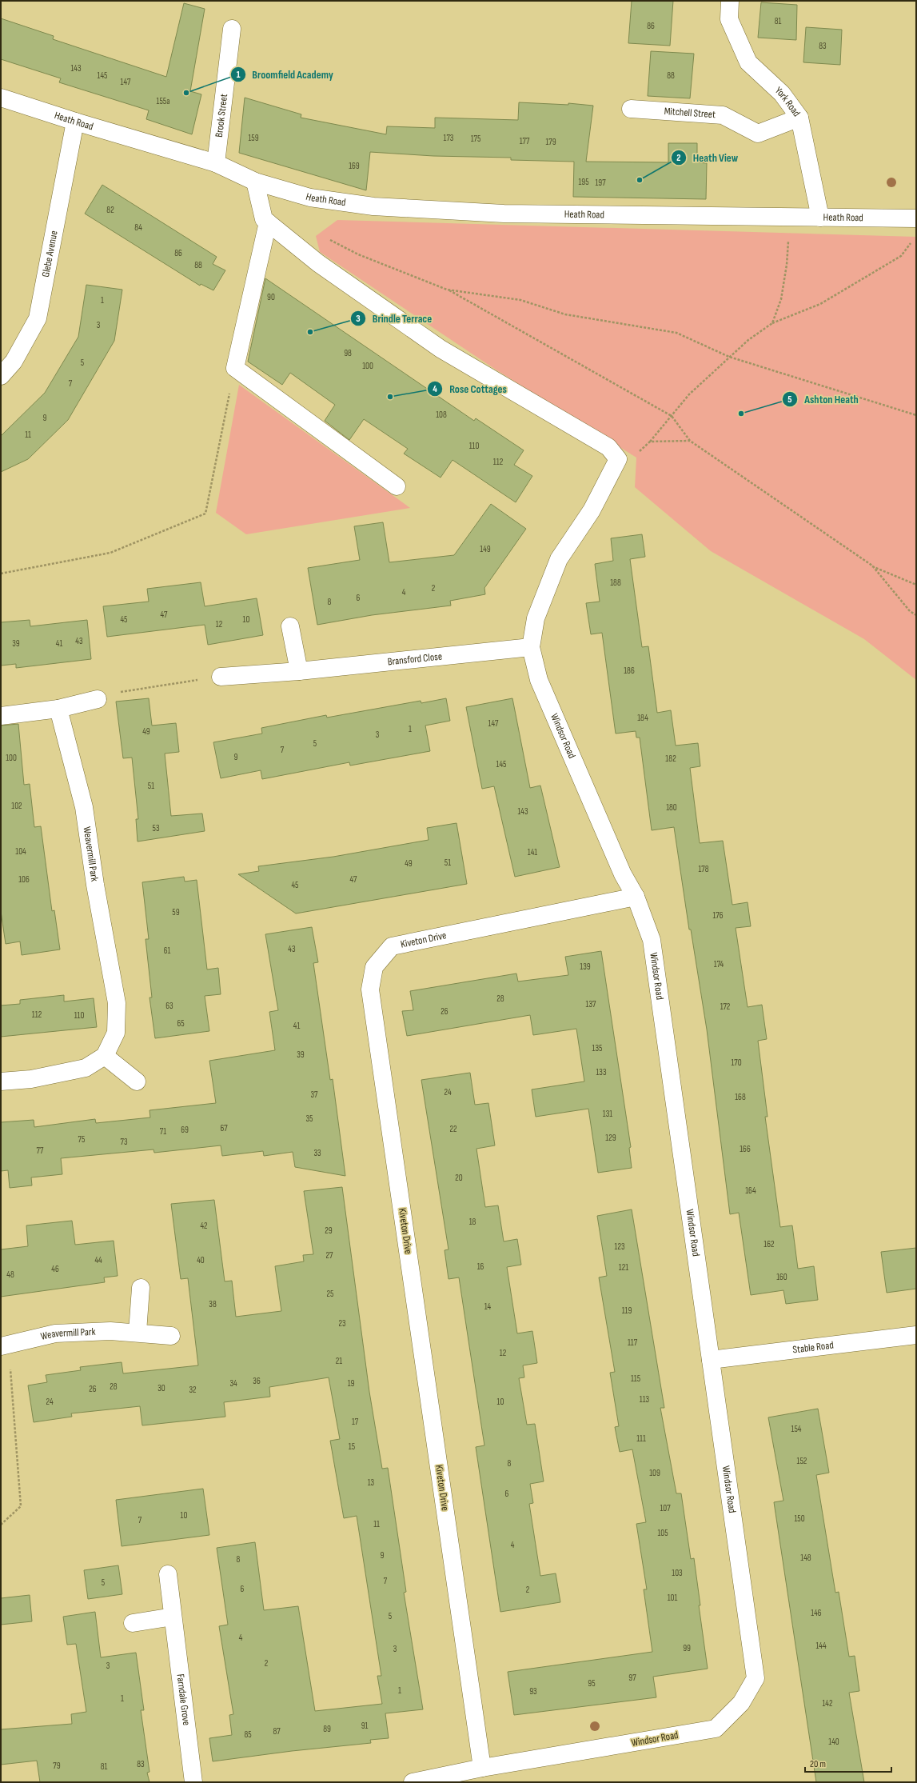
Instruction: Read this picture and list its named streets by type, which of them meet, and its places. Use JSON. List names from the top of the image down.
{
  "streets": {
    "street": [
      "York Road",
      "Mitchell Street",
      "Brook Street",
      "Heath Road",
      "Glebe Avenue",
      "Bransford Close",
      "Windsor Road",
      "Weavermill Park",
      "Kiveton Drive",
      "Stable Road",
      "Farndale Grove"
    ]
  },
  "crossings": [
    ["York Road", "Mitchell Street"],
    ["York Road", "Heath Road"],
    ["Brook Street", "Heath Road"],
    ["Heath Road", "Glebe Avenue"],
    ["Bransford Close", "Windsor Road"],
    ["Windsor Road", "Kiveton Drive"],
    ["Windsor Road", "Stable Road"]
  ],
  "places": [
    "Broomfield Academy",
    "Heath View",
    "Brindle Terrace",
    "Rose Cottages",
    "Ashton Heath"
  ],
  "house_numbers": [
    "81",
    "86",
    "83",
    "143",
    "145",
    "88",
    "147",
    "155a",
    "159",
    "173",
    "175",
    "177",
    "179",
    "169",
    "195",
    "197",
    "82",
    "84",
    "86",
    "88",
    "90",
    "1",
    "3",
    "98",
    "5",
    "100",
    "7",
    "108",
    "9",
    "11",
    "110",
    "112",
    "149",
    "188",
    "2",
    "4",
    "6",
    "8",
    "47",
    "45",
    "10",
    "12",
    "43",
    "39",
    "41",
    "186",
    "184",
    "147",
    "1",
    "49",
    "3",
    "5",
    "7",
    "9",
    "100",
    "182",
    "145",
    "51",
    "102",
    "180",
    "143",
    "53",
    "104",
    "141",
    "51",
    "49",
    "178",
    "106",
    "47",
    "45",
    "59",
    "176",
    "43",
    "61",
    "174",
    "139",
    "28",
    "137",
    "63",
    "172",
    "26",
    "112",
    "110",
    "65",
    "41",
    "135",
    "39",
    "170",
    "133",
    "24",
    "37",
    "168",
    "131",
    "35",
    "67",
    "22",
    "69",
    "71",
    "129",
    "75",
    "73",
    "166",
    "77",
    "33",
    "20",
    "164",
    "18",
    "42",
    "29",
    "162",
    "123",
    "27",
    "44",
    "40",
    "16",
    "121",
    "46",
    "48",
    "160",
    "25",
    "38",
    "14",
    "119",
    "23",
    "117",
    "12",
    "21",
    "115",
    "36",
    "34",
    "19",
    "28",
    "30",
    "26",
    "32",
    "113",
    "24",
    "10",
    "17",
    "154",
    "111",
    "15",
    "152",
    "8",
    "109",
    "13",
    "6",
    "107",
    "10",
    "150",
    "7",
    "11",
    "105",
    "4",
    "9",
    "148",
    "8",
    "103",
    "7",
    "5",
    "6",
    "2",
    "101",
    "146",
    "5",
    "4",
    "144",
    "99",
    "3",
    "2",
    "3",
    "97",
    "95",
    "1",
    "93",
    "1",
    "142",
    "91",
    "89",
    "87",
    "85",
    "140",
    "83",
    "79",
    "81"
  ],
  "scale_bar": "20 m"
}
